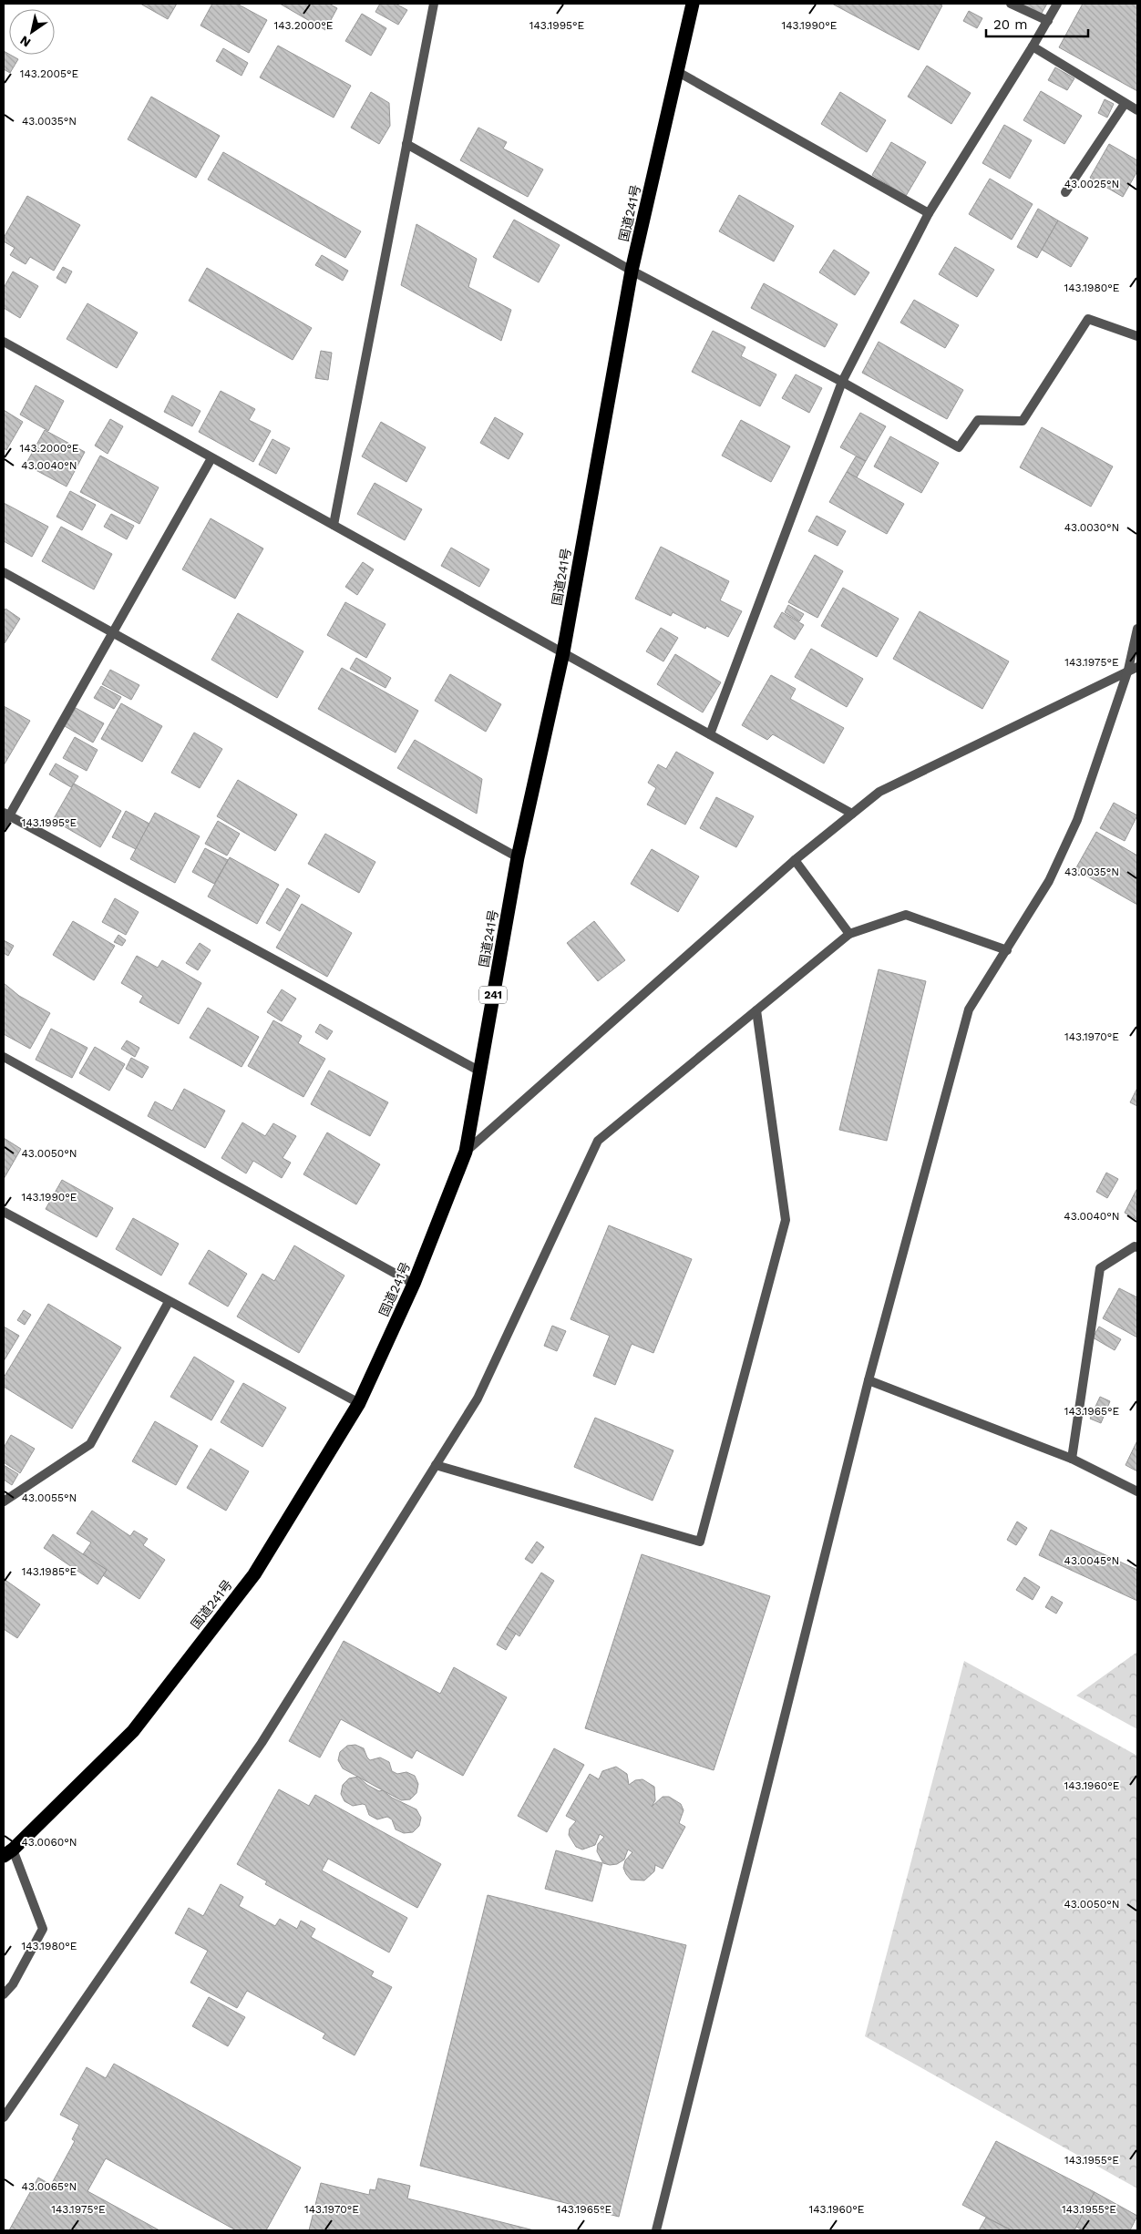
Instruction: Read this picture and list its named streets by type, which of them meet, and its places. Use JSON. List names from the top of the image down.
{
  "streets": {
    "highway": ["国道241号", "241"]
  },
  "scale_bar": "20 m",
  "north": "bottom left",
  "coordinates": [
    "143.2000°E",
    "143.1995°E",
    "143.1990°E",
    "143.2005°E",
    "43.0035°N",
    "43.0025°N",
    "143.1980°E",
    "43.0040°N",
    "43.0030°N",
    "143.1975°E",
    "143.1970°E",
    "43.0050°N",
    "143.1965°E",
    "43.0055°N",
    "43.0045°N",
    "143.1985°E",
    "143.1960°E",
    "43.0060°N",
    "143.1955°E",
    "43.0065°N"
  ]
}
